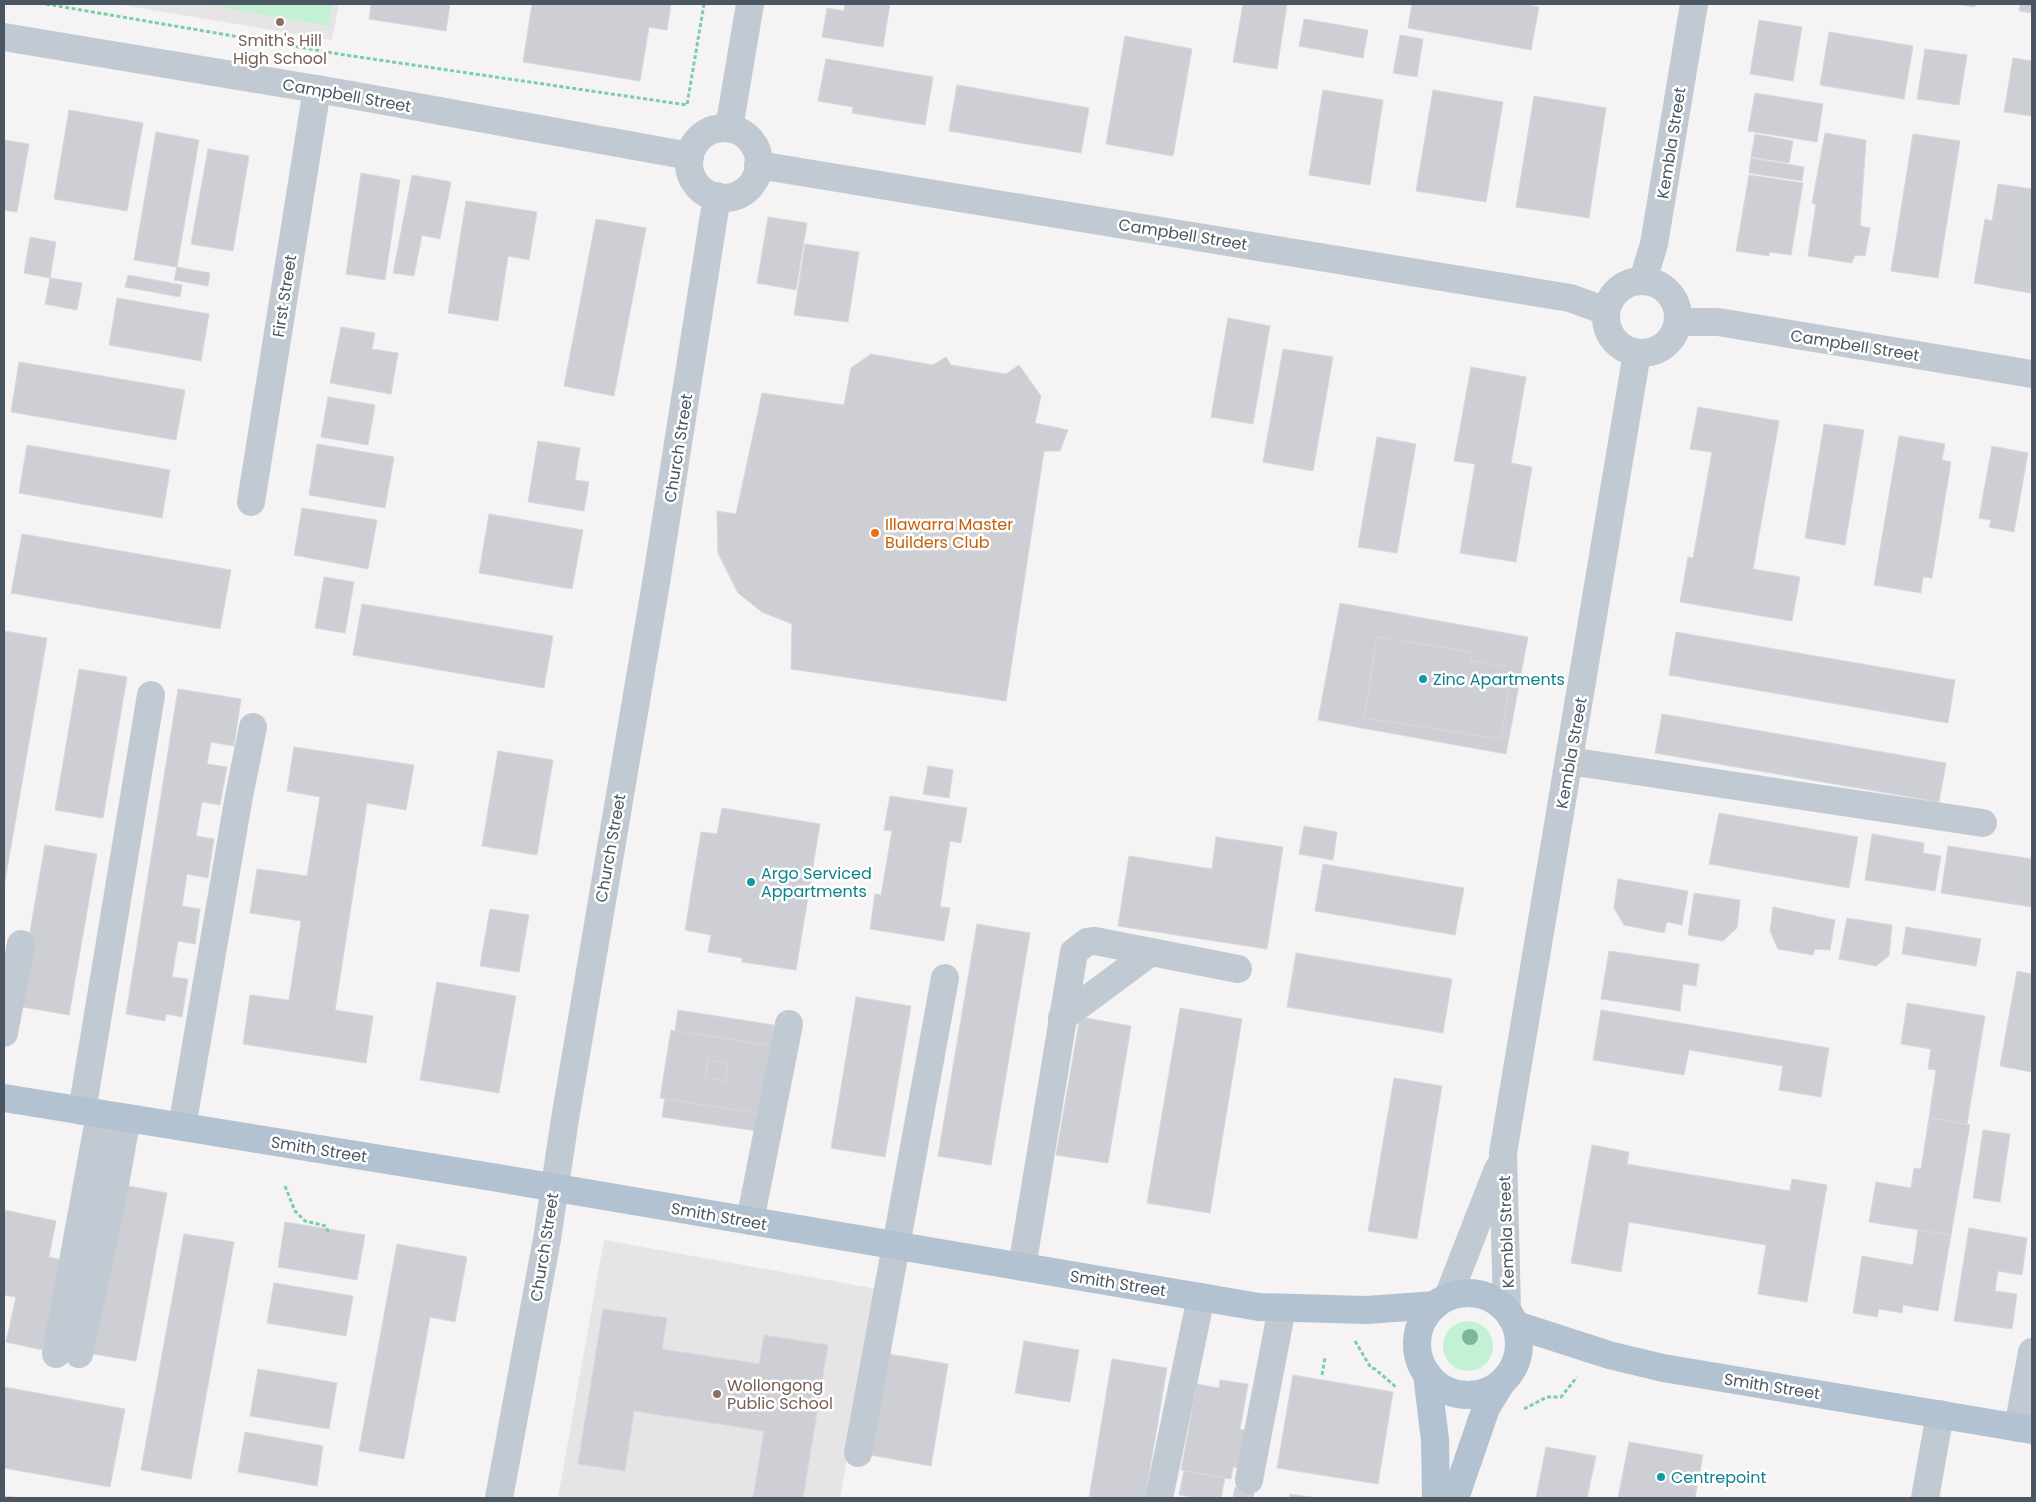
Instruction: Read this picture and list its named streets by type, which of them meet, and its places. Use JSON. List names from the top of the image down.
{
  "streets": {
    "main road": ["Smith Street"],
    "street": [
      "Campbell Street",
      "Kembla Street",
      "First Street",
      "Church Street"
    ]
  },
  "crossings": [
    ["Campbell Street", "Kembla Street"],
    ["Campbell Street", "First Street"],
    ["Campbell Street", "Church Street"],
    ["Kembla Street", "Smith Street"],
    ["Church Street", "Smith Street"]
  ],
  "places": [
    "Smith's Hill High School",
    "Illawarra Master Builders Club",
    "Zinc Apartments",
    "Argo Serviced Appartments",
    "Wollongong Public School",
    "Centrepoint"
  ]
}
